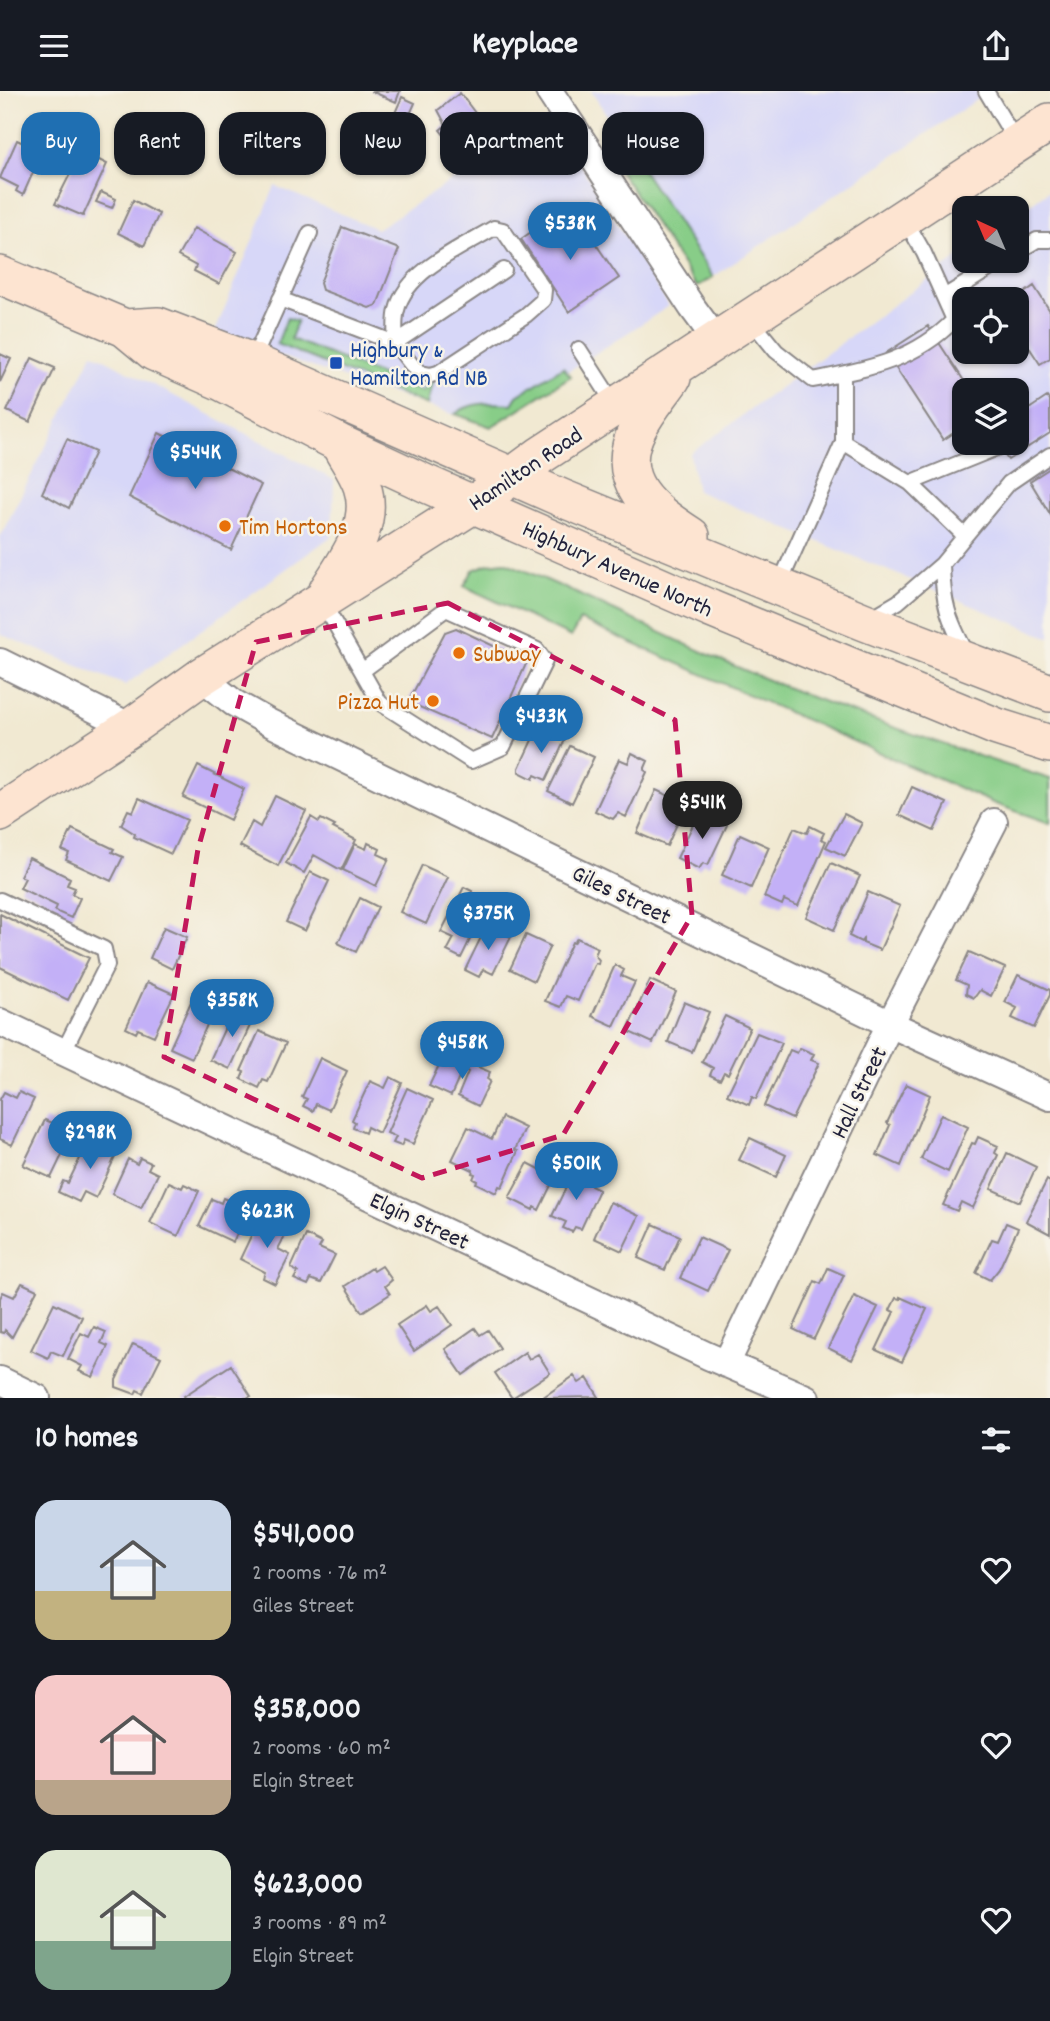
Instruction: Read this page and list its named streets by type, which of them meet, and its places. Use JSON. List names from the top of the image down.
{
  "streets": {
    "main road": ["Hamilton Road", "Highbury Avenue North"],
    "street": ["Giles Street", "Hall Street", "Elgin Street"]
  },
  "crossings": [
    ["Hamilton Road", "Highbury Avenue North"],
    ["Hamilton Road", "Giles Street"],
    ["Giles Street", "Hall Street"],
    ["Hall Street", "Elgin Street"]
  ],
  "places": {
    "transit": ["Highbury & Hamilton Rd NB"],
    "other": ["Tim Hortons", "Subway", "Pizza Hut"]
  },
  "north": "top left",
  "page": {
    "header": "Keyplace",
    "chip": [
      "Buy",
      "Rent",
      "Filters",
      "New",
      "Apartment",
      "House"
    ],
    "price": [
      "$538K",
      "$544K",
      "$433K",
      "$541K",
      "$375K",
      "$358K",
      "$458K",
      "$298K",
      "$501K",
      "$623K"
    ],
    "heading": "10 homes",
    "list": [
      {
        "name": "$541,000",
        "note": "2 rooms · 76 m² · Giles Street"
      },
      {
        "name": "$358,000",
        "note": "2 rooms · 60 m² · Elgin Street"
      },
      {
        "name": "$623,000",
        "note": "3 rooms · 89 m² · Elgin Street"
      }
    ]
  }
}
